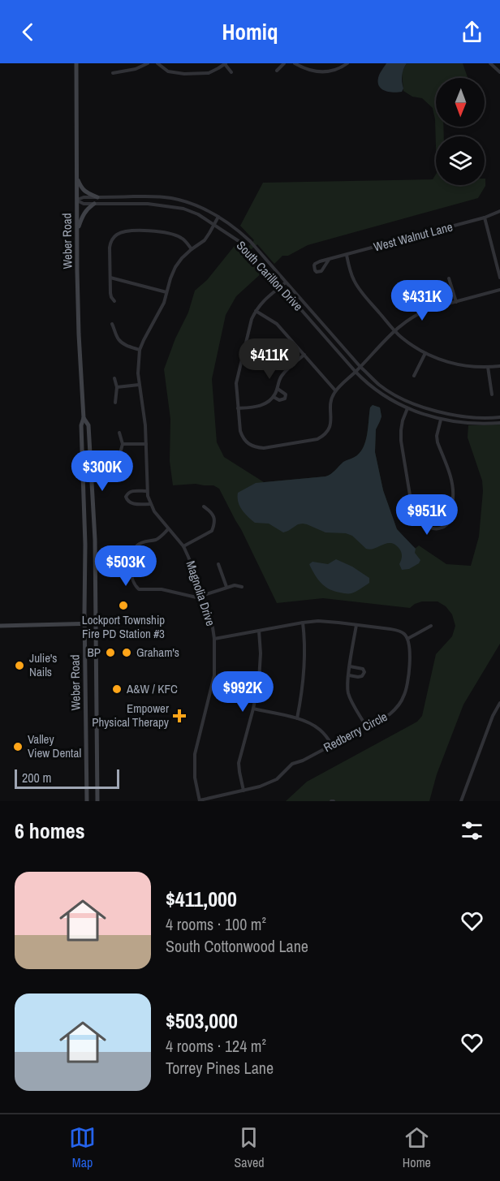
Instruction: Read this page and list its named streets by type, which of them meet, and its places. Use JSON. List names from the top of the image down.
{
  "streets": {
    "main road": ["Weber Road"],
    "street": [
      "West Walnut Lane",
      "South Carillon Drive",
      "Magnolia Drive",
      "Redberry Circle"
    ]
  },
  "crossings": [
    ["Weber Road", "South Carillon Drive"],
    ["South Carillon Drive", "Magnolia Drive"],
    ["Magnolia Drive", "Redberry Circle"]
  ],
  "places": {
    "other": [
      "Lockport Township Fire PD Station #3",
      "BP",
      "Graham's",
      "Julie's Nails",
      "A&W / KFC",
      "Valley View Dental"
    ],
    "health": ["Empower Physical Therapy"]
  },
  "scale_bar": "200 m",
  "north": "bottom",
  "page": {
    "header": "Homiq",
    "price": [
      "$431K",
      "$411K",
      "$300K",
      "$951K",
      "$503K",
      "$992K"
    ],
    "scale": "200 m",
    "heading": "6 homes",
    "list": [
      {
        "name": "$411,000",
        "note": "4 rooms · 100 m² · South Cottonwood Lane"
      },
      {
        "name": "$503,000",
        "note": "4 rooms · 124 m² · Torrey Pines Lane"
      }
    ],
    "tabs": ["Map", "Saved", "Home"]
  }
}
